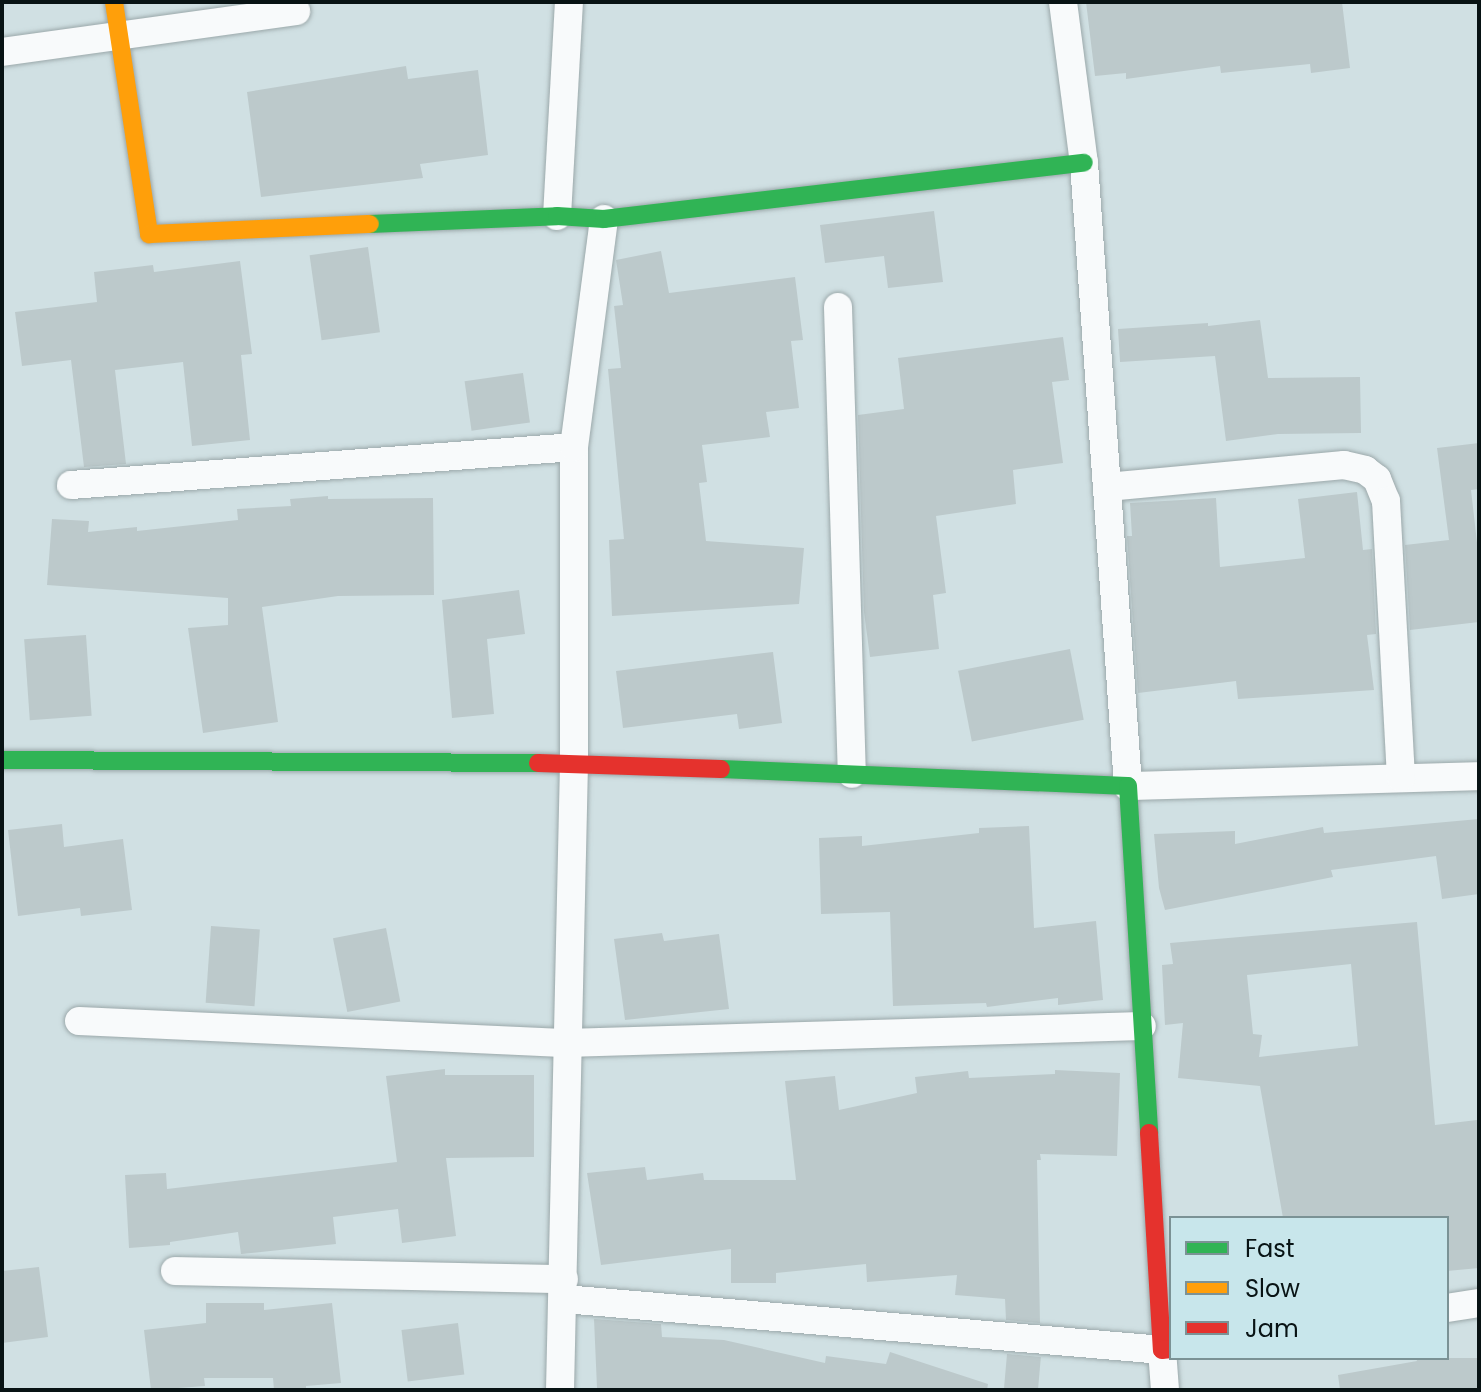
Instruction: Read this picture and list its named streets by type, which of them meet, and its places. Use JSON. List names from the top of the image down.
{
  "legend": ["Fast", "Slow", "Jam"]
}
